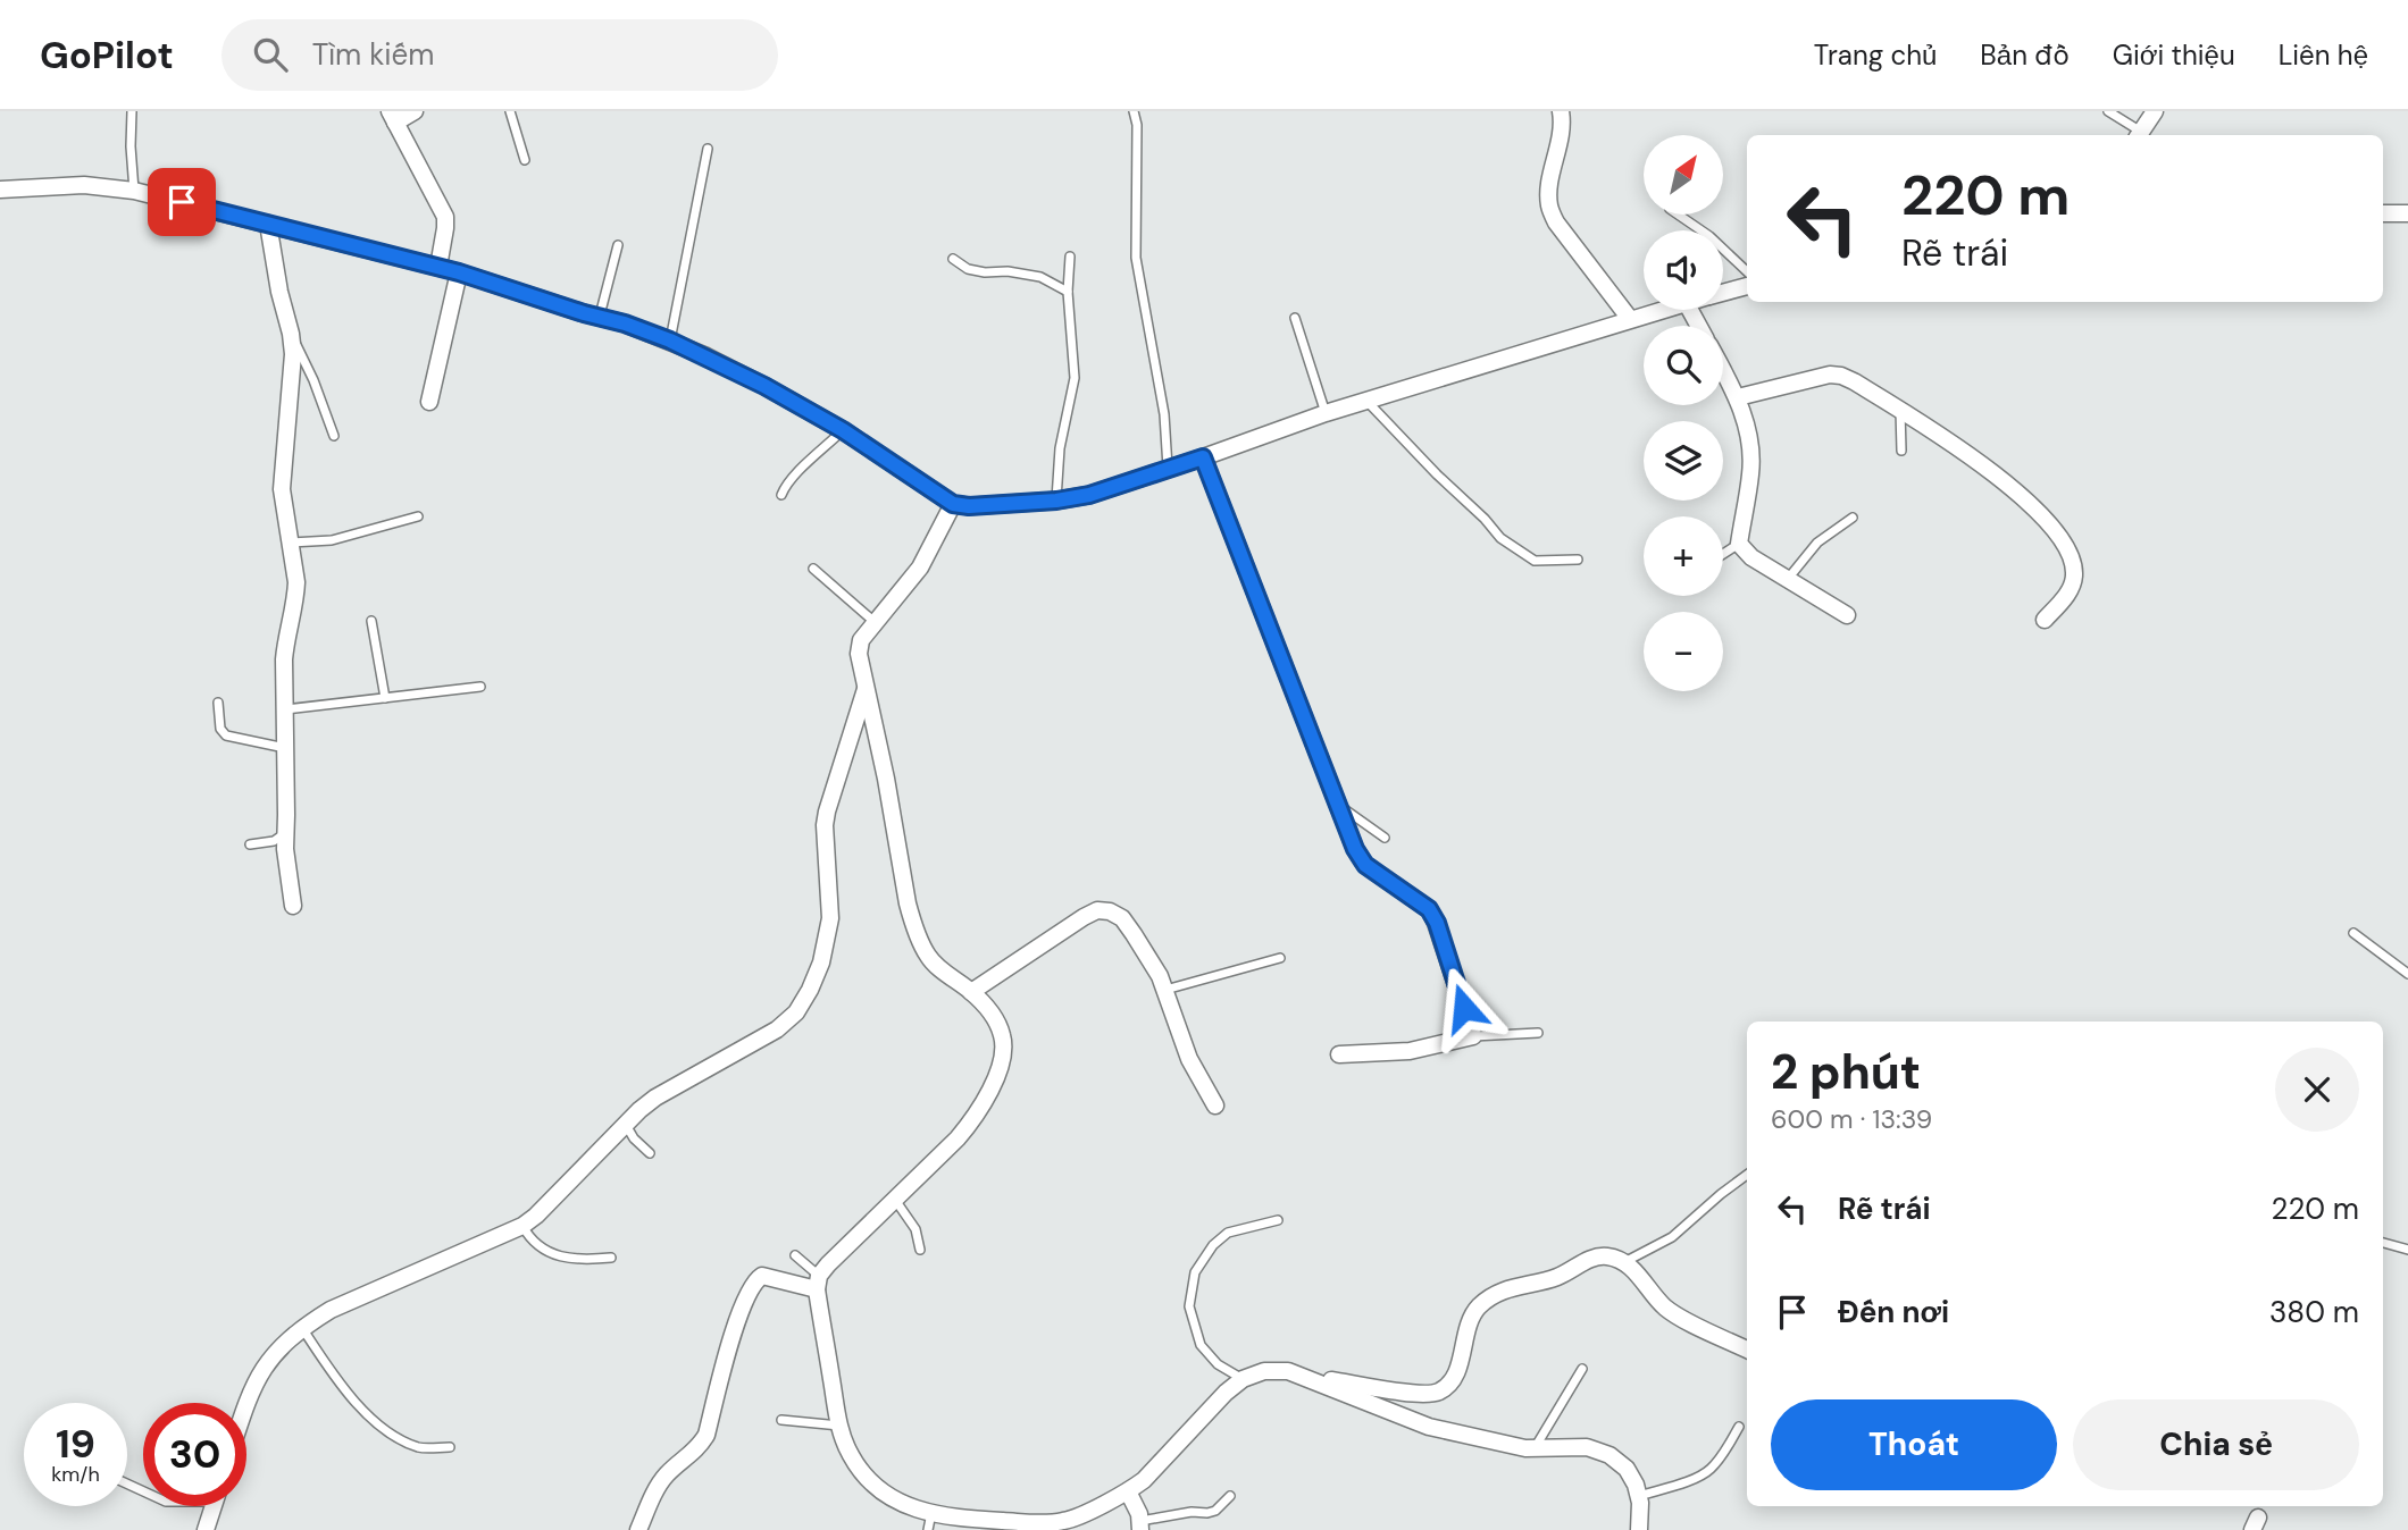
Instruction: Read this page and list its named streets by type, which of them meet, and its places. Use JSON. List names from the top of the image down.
{
  "north": "top right",
  "page": {
    "header": "GoPilot",
    "search": "Tìm kiếm",
    "nav": [
      "Trang chủ",
      "Bản đồ",
      "Giới thiệu",
      "Liên hệ"
    ],
    "map_buttons": ["+", "−"],
    "turn": ["220 m", "Rẽ trái"],
    "heading": ["2 phút", "600 m · 13:39"],
    "list": [
      {
        "name": "Rẽ trái",
        "value": "220 m"
      },
      {
        "name": "Đến nơi",
        "value": "380 m"
      }
    ],
    "buttons": ["Thoát", "Chia sẻ"],
    "speed": "19 km/h",
    "limit": "30"
  }
}
